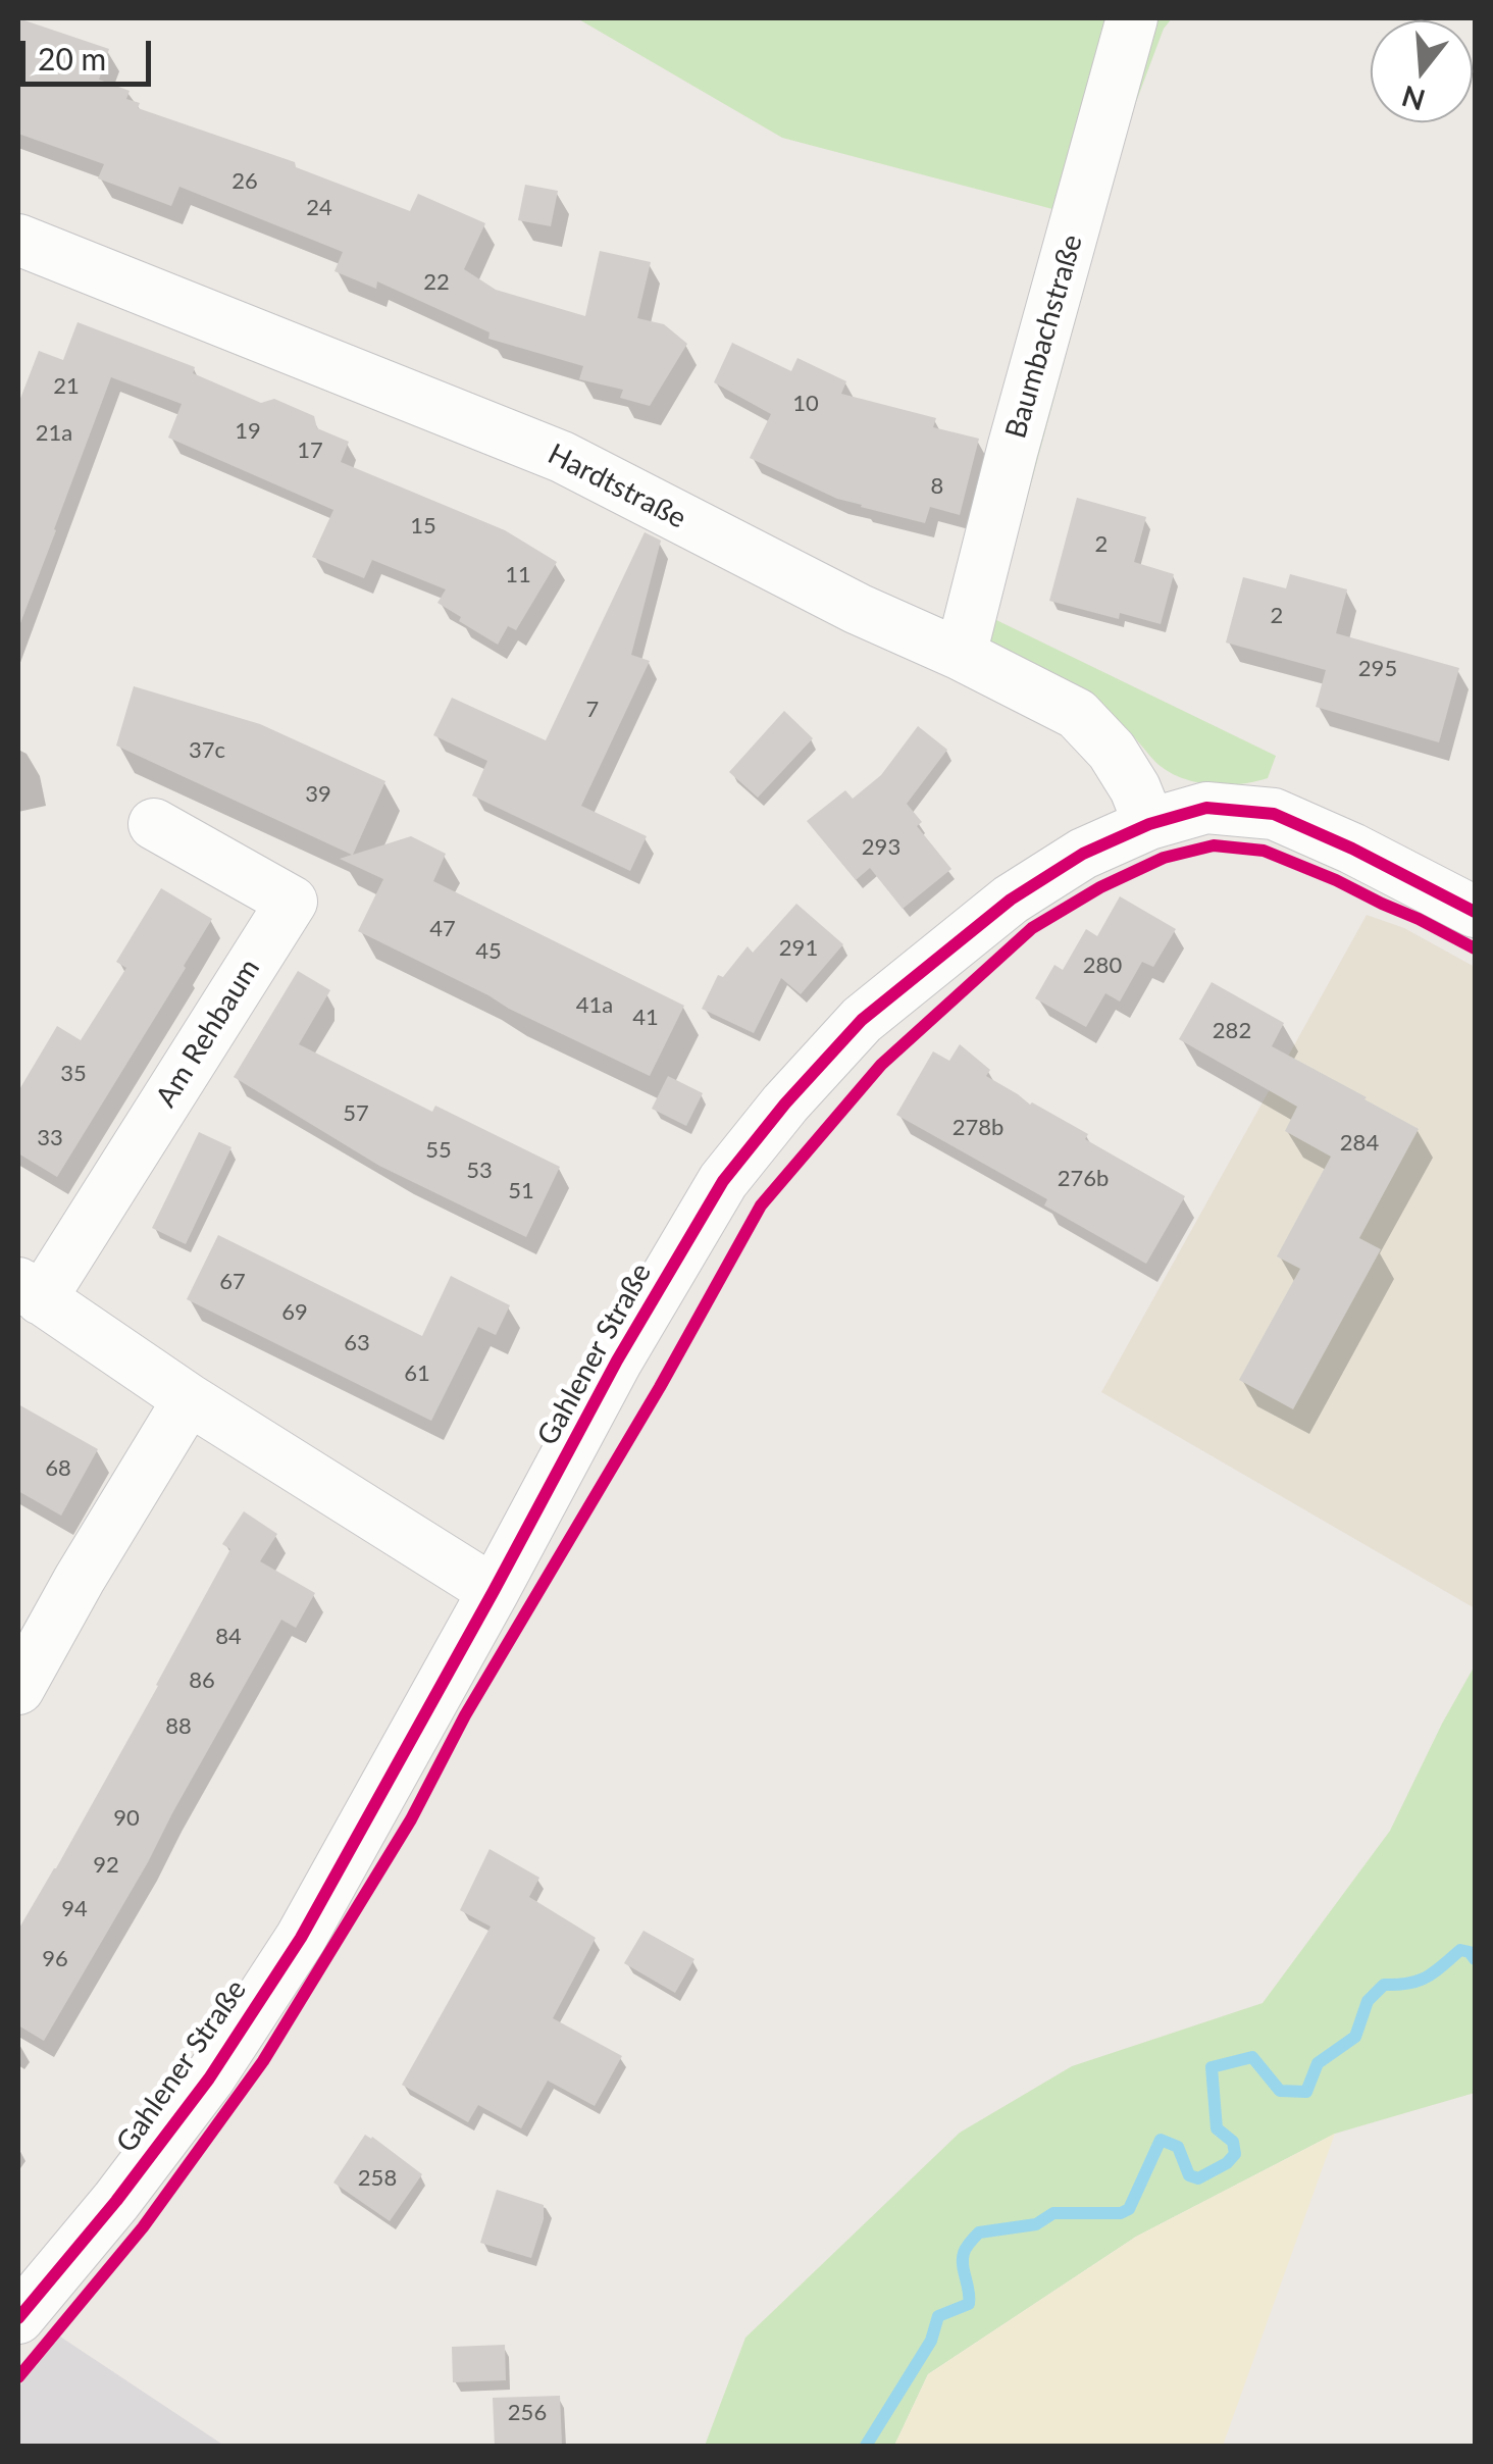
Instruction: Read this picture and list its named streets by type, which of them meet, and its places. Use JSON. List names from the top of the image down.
{
  "streets": {
    "street": [
      "Baumbachstraße",
      "Hardtstraße",
      "Am Rehbaum",
      "Gahlener Straße"
    ]
  },
  "crossings": [
    ["Baumbachstraße", "Hardtstraße"],
    ["Hardtstraße", "Gahlener Straße"],
    ["Am Rehbaum", "Gahlener Straße"]
  ],
  "house_numbers": [
    "26",
    "24",
    "22",
    "21",
    "10",
    "19",
    "21a",
    "17",
    "8",
    "15",
    "2",
    "11",
    "2",
    "295",
    "7",
    "37c",
    "39",
    "293",
    "47",
    "291",
    "45",
    "280",
    "41a",
    "41",
    "282",
    "35",
    "57",
    "278b",
    "33",
    "284",
    "55",
    "53",
    "276b",
    "51",
    "67",
    "69",
    "63",
    "61",
    "68",
    "84",
    "86",
    "88",
    "90",
    "92",
    "94",
    "96",
    "258",
    "256"
  ],
  "scale_bar": "20 m",
  "north": "bottom"
}
